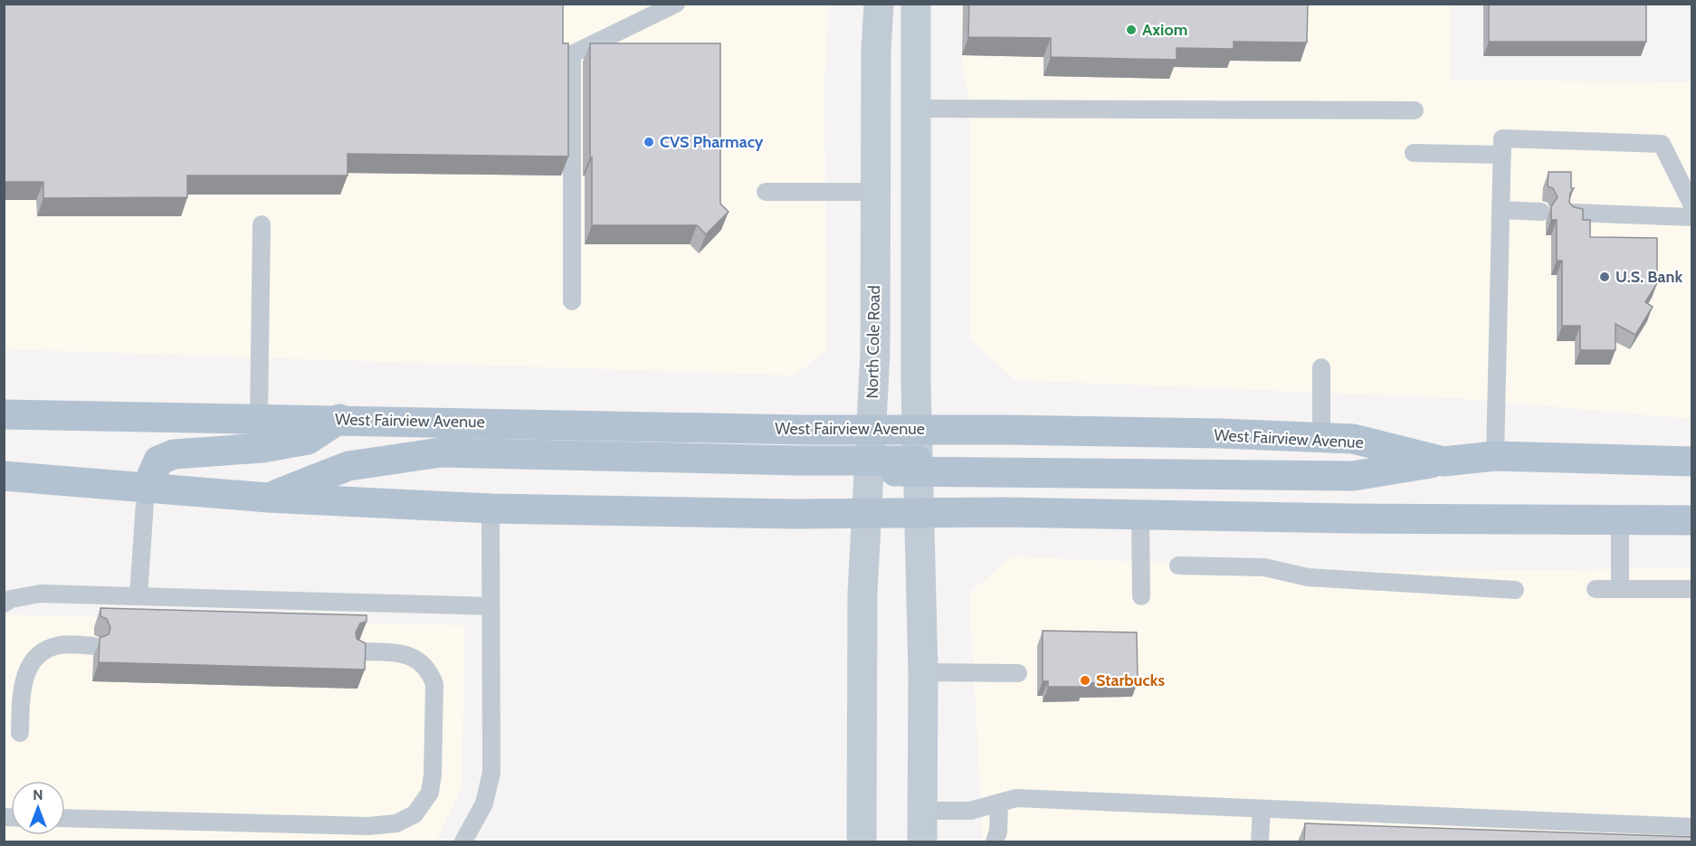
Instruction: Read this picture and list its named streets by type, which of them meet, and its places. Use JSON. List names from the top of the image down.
{
  "streets": {
    "main road": ["North Cole Road", "West Fairview Avenue"]
  },
  "crossings": [
    ["North Cole Road", "West Fairview Avenue"]
  ],
  "places": [
    "Axiom",
    "CVS Pharmacy",
    "U.S. Bank",
    "Starbucks"
  ],
  "north": "top"
}
